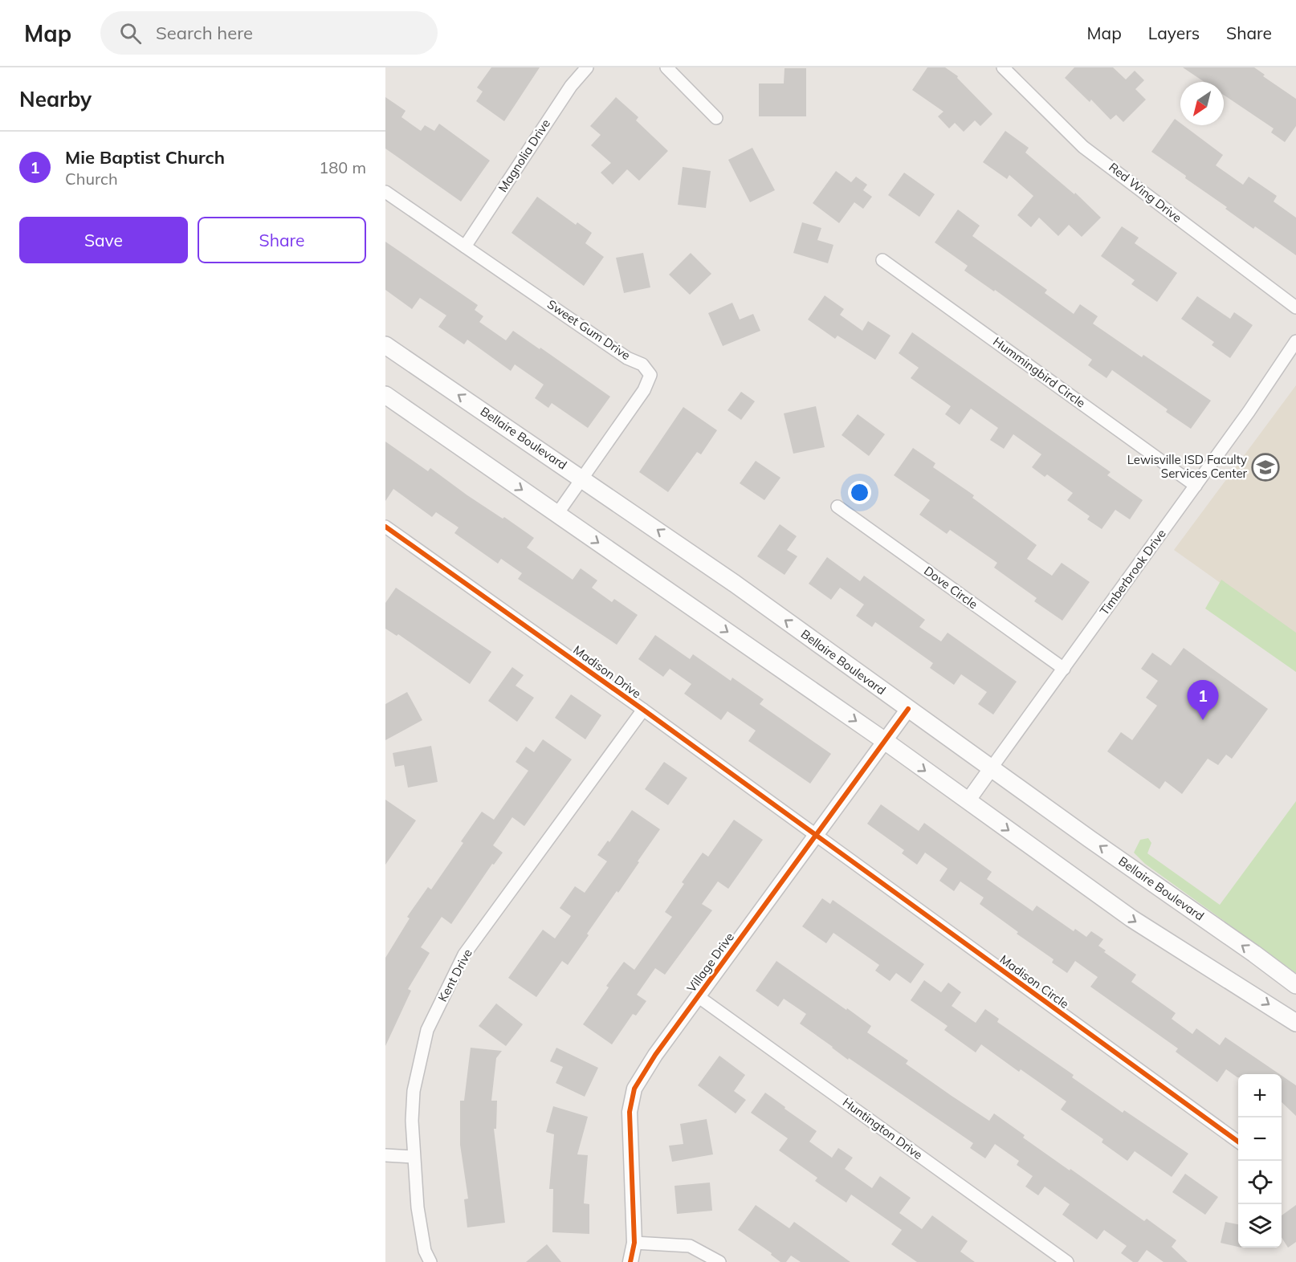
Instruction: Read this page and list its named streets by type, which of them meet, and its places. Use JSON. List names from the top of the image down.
{
  "streets": {
    "main road": ["Bellaire Boulevard"],
    "street": [
      "Magnolia Drive",
      "Red Wing Drive",
      "Sweet Gum Drive",
      "Hummingbird Circle",
      "Timberbrook Drive",
      "Dove Circle",
      "Madison Drive",
      "Village Drive",
      "Kent Drive",
      "Madison Circle",
      "Huntington Drive"
    ]
  },
  "crossings": [
    ["Magnolia Drive", "Sweet Gum Drive"],
    ["Sweet Gum Drive", "Bellaire Boulevard"],
    ["Hummingbird Circle", "Timberbrook Drive"],
    ["Bellaire Boulevard", "Timberbrook Drive"],
    ["Bellaire Boulevard", "Village Drive"],
    ["Timberbrook Drive", "Dove Circle"],
    ["Madison Drive", "Village Drive"],
    ["Madison Drive", "Kent Drive"],
    ["Madison Drive", "Madison Circle"],
    ["Village Drive", "Madison Circle"],
    ["Village Drive", "Huntington Drive"]
  ],
  "places": {
    "school or university": ["Lewisville ISD Faculty Services Center"]
  },
  "north": "bottom left",
  "page": {
    "header": "Map",
    "search": "Search here",
    "nav": ["Map", "Layers", "Share"],
    "heading": "Nearby",
    "list": [
      {
        "mark": "1",
        "name": "Mie Baptist Church",
        "note": "Church",
        "value": "180 m"
      }
    ],
    "buttons": ["Save", "Share"],
    "pins": "1",
    "map_buttons": ["+", "−"]
  }
}
